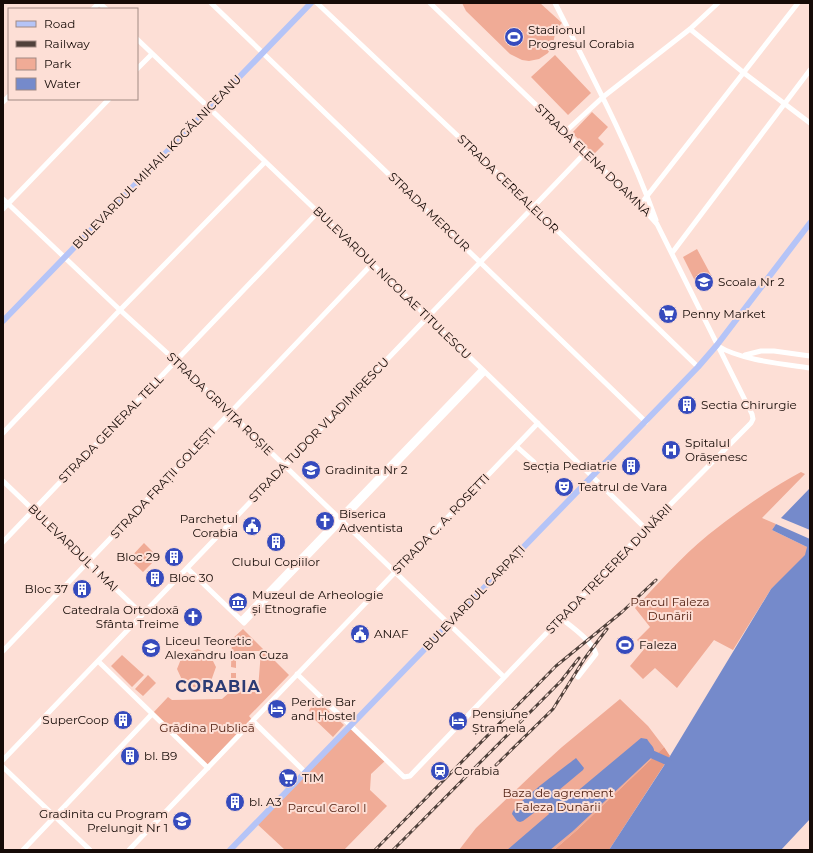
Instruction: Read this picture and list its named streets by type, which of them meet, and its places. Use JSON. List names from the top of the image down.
{
  "streets": {
    "main road": ["BULEVARDUL MIHAIL KOGĂLNICEANU", "BULEVARDUL CARPAȚI"],
    "street": [
      "STRADA ELENA DOAMNA",
      "STRADA CEREALELOR",
      "STRADA MERCUR",
      "BULEVARDUL NICOLAE TITULESCU",
      "STRADA GRIVIȚA ROȘIE",
      "STRADA GENERAL TELL",
      "STRADA TUDOR VLADIMIRESCU",
      "STRADA FRAȚII GOLEȘTI",
      "STRADA C. A. ROSETTI",
      "BULEVARDUL 1 MAI",
      "STRADA TRECEREA DUNĂRII"
    ]
  },
  "crossings": [
    ["STRADA ELENA DOAMNA", "STRADA TUDOR VLADIMIRESCU"],
    ["STRADA ELENA DOAMNA", "STRADA TRECEREA DUNĂRII"],
    ["STRADA ELENA DOAMNA", "BULEVARDUL CARPAȚI"],
    ["BULEVARDUL MIHAIL KOGĂLNICEANU", "STRADA MERCUR"],
    ["BULEVARDUL MIHAIL KOGĂLNICEANU", "BULEVARDUL NICOLAE TITULESCU"],
    ["BULEVARDUL MIHAIL KOGĂLNICEANU", "STRADA GRIVIȚA ROȘIE"],
    ["STRADA CEREALELOR", "STRADA TUDOR VLADIMIRESCU"],
    ["STRADA CEREALELOR", "BULEVARDUL CARPAȚI"],
    ["STRADA MERCUR", "STRADA TUDOR VLADIMIRESCU"],
    ["STRADA MERCUR", "BULEVARDUL CARPAȚI"],
    ["BULEVARDUL NICOLAE TITULESCU", "STRADA GENERAL TELL"],
    ["BULEVARDUL NICOLAE TITULESCU", "STRADA TUDOR VLADIMIRESCU"],
    ["BULEVARDUL NICOLAE TITULESCU", "STRADA FRAȚII GOLEȘTI"],
    ["BULEVARDUL NICOLAE TITULESCU", "STRADA C. A. ROSETTI"],
    ["BULEVARDUL NICOLAE TITULESCU", "STRADA TRECEREA DUNĂRII"],
    ["BULEVARDUL NICOLAE TITULESCU", "BULEVARDUL CARPAȚI"],
    ["STRADA GRIVIȚA ROȘIE", "STRADA GENERAL TELL"],
    ["STRADA GRIVIȚA ROȘIE", "STRADA TUDOR VLADIMIRESCU"],
    ["STRADA GRIVIȚA ROȘIE", "STRADA FRAȚII GOLEȘTI"],
    ["STRADA GRIVIȚA ROȘIE", "STRADA C. A. ROSETTI"],
    ["STRADA GRIVIȚA ROȘIE", "STRADA TRECEREA DUNĂRII"],
    ["STRADA GRIVIȚA ROȘIE", "BULEVARDUL CARPAȚI"],
    ["STRADA GENERAL TELL", "BULEVARDUL 1 MAI"],
    ["STRADA TUDOR VLADIMIRESCU", "BULEVARDUL 1 MAI"],
    ["STRADA FRAȚII GOLEȘTI", "BULEVARDUL 1 MAI"],
    ["STRADA TRECEREA DUNĂRII", "BULEVARDUL CARPAȚI"]
  ],
  "districts": ["CORABIA"],
  "parks": [
    "Parcul Faleza Dunării",
    "Grădina Publică",
    "Baza de agrement Faleza Dunării",
    "Parcul Carol I"
  ],
  "places": {
    "sports": ["Stadionul Progresul Corabia", "Faleza"],
    "school or university": [
      "Scoala Nr 2",
      "Gradinita Nr 2",
      "Liceul Teoretic Alexandru Ioan Cuza",
      "Gradinita cu Program Prelungit Nr 1"
    ],
    "supermarket": ["Penny Market", "TIM"],
    "building": [
      "Sectia Chirurgie",
      "Secția Pediatrie",
      "Clubul Copiilor",
      "Bloc 29",
      "Bloc 30",
      "Bloc 37",
      "SuperCoop",
      "bl. B9",
      "bl. A3"
    ],
    "hospital": ["Spitalul Orășenesc"],
    "theatre": ["Teatrul de Vara"],
    "church": ["Biserica Adventista", "Catedrala Ortodoxă Sfânta Treime"],
    "public building": ["Parchetul Corabia", "ANAF"],
    "museum": ["Muzeul de Arheologie și Etnografie"],
    "hotel": ["Pericle Bar and Hostel", "Pensiune Ștramela"],
    "station": ["Corabia"]
  },
  "legend": [
    "Road",
    "Railway",
    "Park",
    "Water"
  ]
}
